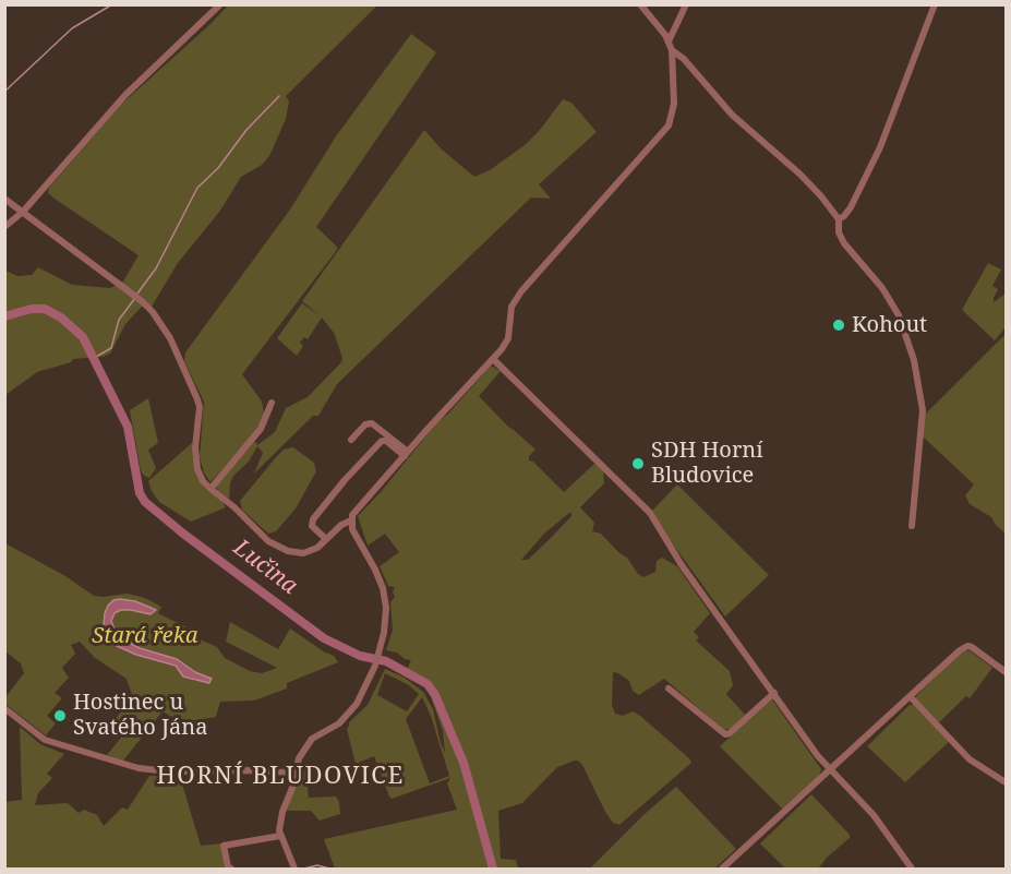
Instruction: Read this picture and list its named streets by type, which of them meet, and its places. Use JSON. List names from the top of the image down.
{
  "districts": ["HORNÍ BLUDOVICE"],
  "water": ["Lučina"],
  "parks": ["Stará řeka"],
  "places": ["Kohout", "SDH Horní Bludovice", "Hostinec u Svatého Jána"]
}
